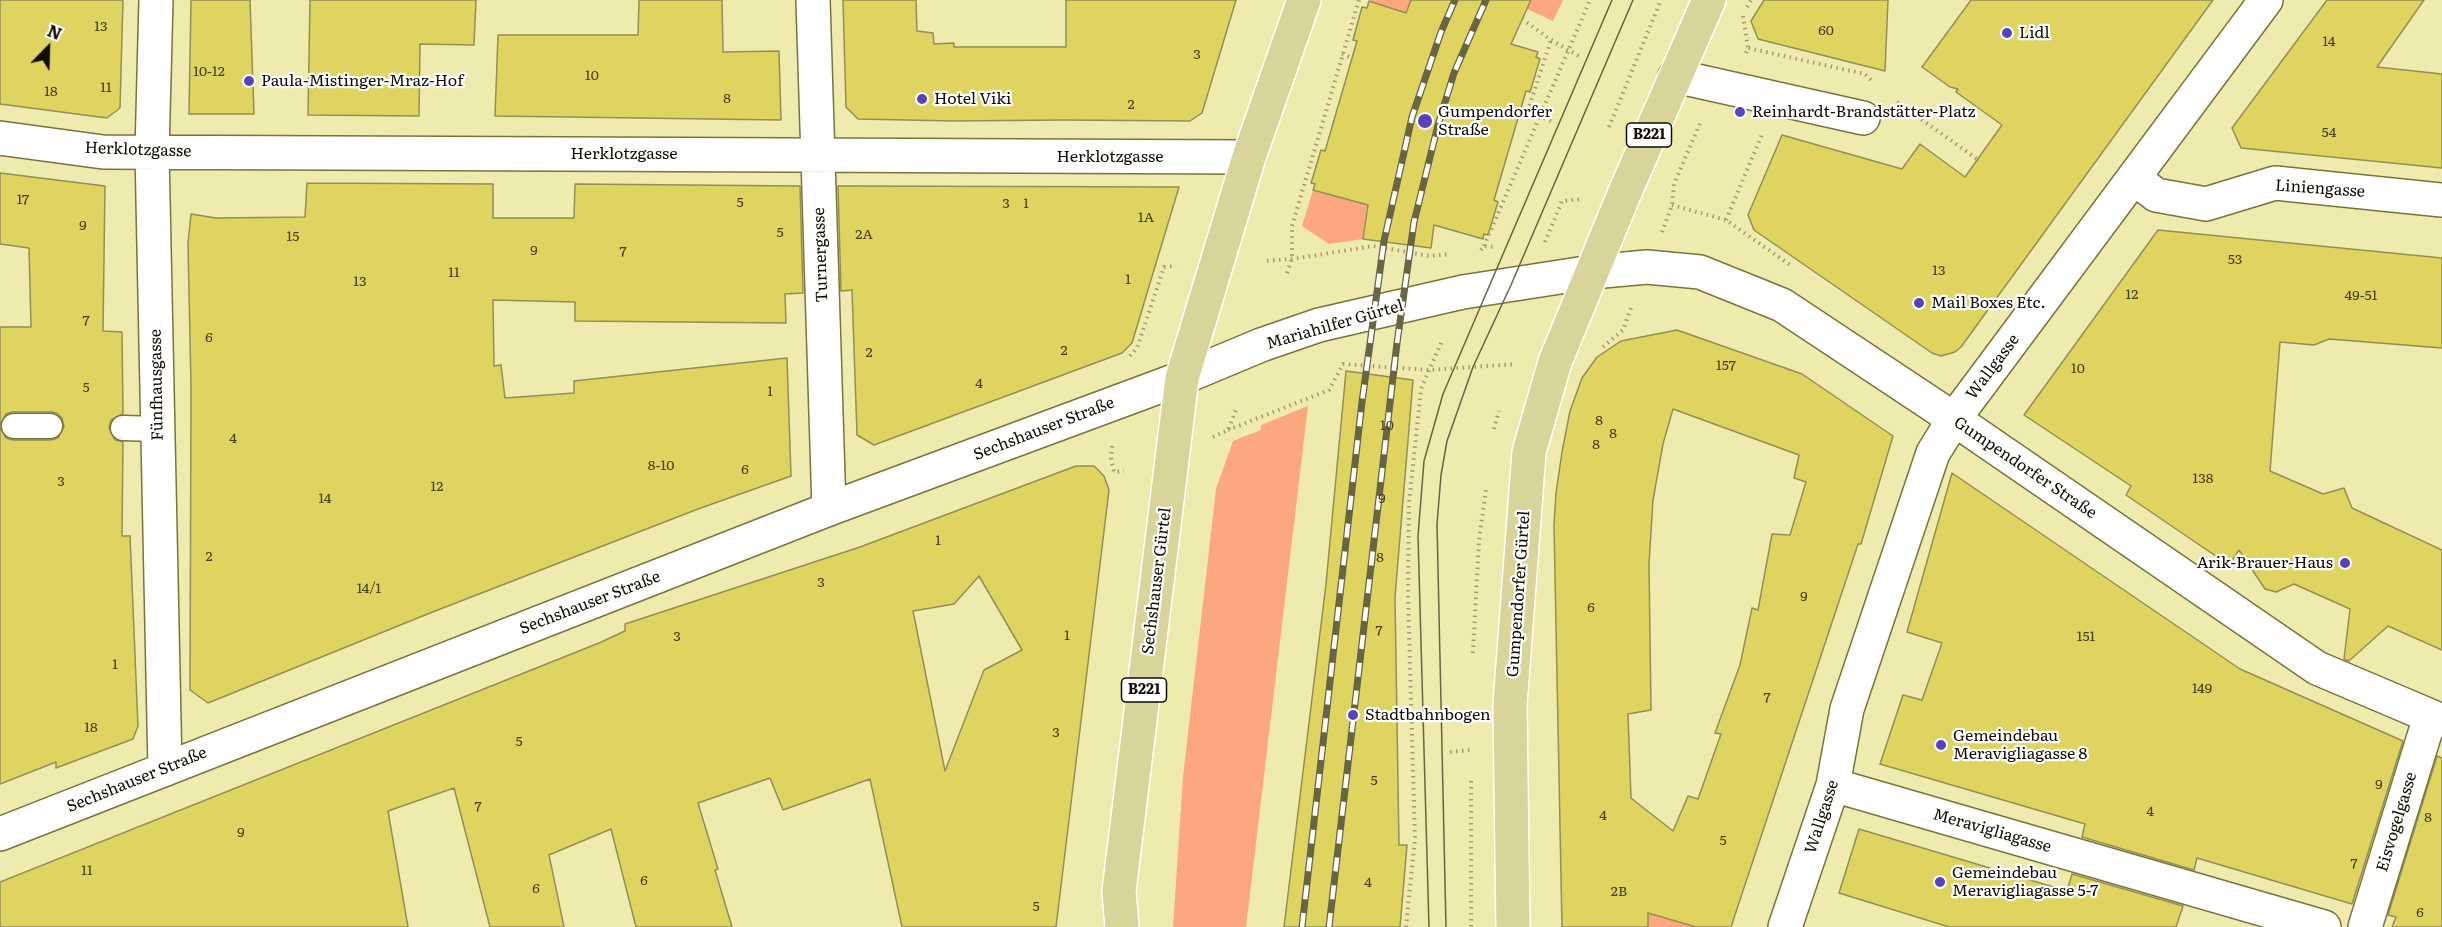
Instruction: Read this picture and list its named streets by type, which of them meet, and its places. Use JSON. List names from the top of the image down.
{
  "streets": {
    "main road": ["B221", "Sechshauser Gürtel", "Gumpendorfer Gürtel"],
    "street": [
      "Herklotzgasse",
      "Liniengasse",
      "Turnergasse",
      "Mariahilfer Gürtel",
      "Wallgasse",
      "Fünfhausgasse",
      "Sechshauser Straße",
      "Gumpendorfer Straße",
      "Eisvogelgasse",
      "Meravigliagasse"
    ]
  },
  "crossings": [
    ["B221", "Herklotzgasse"],
    ["B221", "Mariahilfer Gürtel"],
    ["B221", "Sechshauser Straße"],
    ["B221", "Gumpendorfer Straße"],
    ["B221", "Sechshauser Gürtel"],
    ["B221", "Gumpendorfer Gürtel"],
    ["Herklotzgasse", "Turnergasse"],
    ["Herklotzgasse", "Fünfhausgasse"],
    ["Liniengasse", "Wallgasse"],
    ["Turnergasse", "Sechshauser Straße"],
    ["Mariahilfer Gürtel", "Sechshauser Straße"],
    ["Mariahilfer Gürtel", "Gumpendorfer Straße"],
    ["Mariahilfer Gürtel", "Sechshauser Gürtel"],
    ["Mariahilfer Gürtel", "Gumpendorfer Gürtel"],
    ["Wallgasse", "Gumpendorfer Straße"],
    ["Wallgasse", "Meravigliagasse"],
    ["Fünfhausgasse", "Sechshauser Straße"],
    ["Sechshauser Straße", "Sechshauser Gürtel"],
    ["Gumpendorfer Straße", "Gumpendorfer Gürtel"],
    ["Gumpendorfer Straße", "Eisvogelgasse"]
  ],
  "places": [
    "Lidl",
    "Paula-Mistinger-Mraz-Hof",
    "Hotel Viki",
    "Reinhardt-Brandstätter-Platz",
    "Gumpendorfer Straße",
    "Mail Boxes Etc.",
    "Arik-Brauer-Haus",
    "Stadtbahnbogen",
    "Gemeindebau Meravigliagasse 8",
    "Gemeindebau Meravigliagasse 5-7"
  ],
  "house_numbers": [
    "13",
    "60",
    "14",
    "3",
    "10-12",
    "10",
    "11",
    "18",
    "8",
    "2",
    "54",
    "17",
    "5",
    "3",
    "1",
    "1A",
    "9",
    "5",
    "2A",
    "15",
    "9",
    "7",
    "53",
    "13",
    "11",
    "1",
    "13",
    "12",
    "49-51",
    "7",
    "6",
    "2",
    "2",
    "157",
    "10",
    "4",
    "5",
    "1",
    "8",
    "10",
    "8",
    "4",
    "8",
    "8-10",
    "6",
    "138",
    "3",
    "12",
    "14",
    "9",
    "1",
    "2",
    "8",
    "3",
    "14/1",
    "9",
    "6",
    "7",
    "1",
    "3",
    "151",
    "1",
    "149",
    "7",
    "18",
    "3",
    "5",
    "5",
    "9",
    "7",
    "4",
    "4",
    "8",
    "9",
    "5",
    "7",
    "11",
    "6",
    "4",
    "6",
    "2B",
    "5",
    "6"
  ],
  "north": "top right"
}
